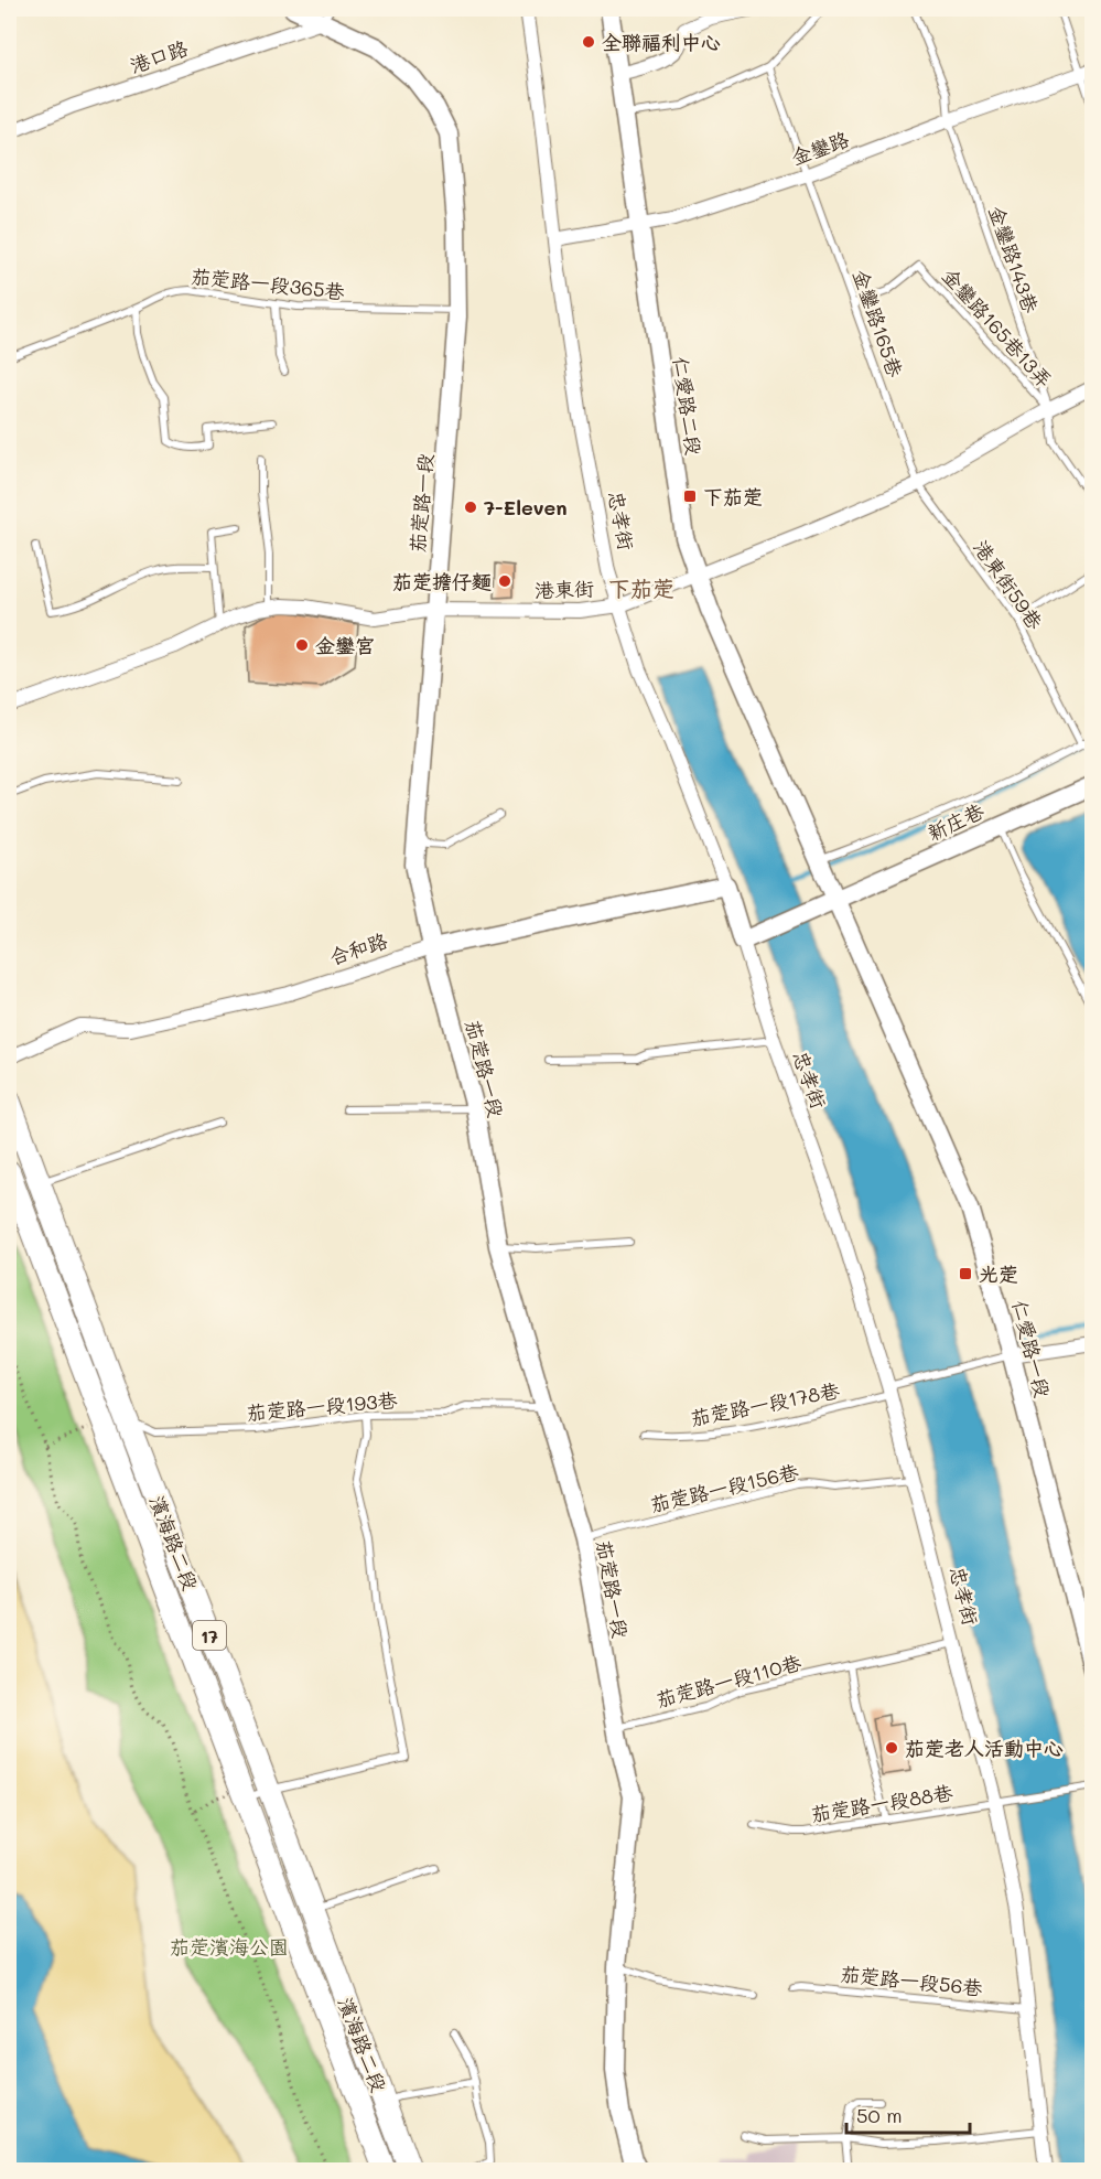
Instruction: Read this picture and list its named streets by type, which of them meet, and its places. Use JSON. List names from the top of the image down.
{
  "streets": {
    "main road": ["濱海路二段", "17"],
    "street": [
      "港口路",
      "金鑾路",
      "仁愛路二段",
      "茄萣路一段",
      "忠孝街",
      "港東街",
      "新庄巷",
      "合和路",
      "仁愛路一段"
    ],
    "lane": [
      "金鑾路143巷",
      "茄萣路一段365巷",
      "金鑾路165巷",
      "金鑾路165巷13弄",
      "港東街59巷",
      "茄萣路一段178巷",
      "茄萣路一段193巷",
      "茄萣路一段156巷",
      "茄萣路一段110巷",
      "茄萣路一段88巷",
      "茄萣路一段56巷"
    ]
  },
  "crossings": [
    ["港口路", "茄萣路一段"],
    ["金鑾路", "金鑾路143巷"],
    ["金鑾路", "金鑾路165巷"],
    ["金鑾路", "仁愛路二段"],
    ["金鑾路", "忠孝街"],
    ["金鑾路143巷", "金鑾路165巷13弄"],
    ["金鑾路143巷", "港東街"],
    ["茄萣路一段365巷", "茄萣路一段"],
    ["金鑾路165巷", "金鑾路165巷13弄"],
    ["金鑾路165巷", "港東街59巷"],
    ["金鑾路165巷", "港東街"],
    ["金鑾路165巷13弄", "港東街"],
    ["仁愛路二段", "港東街"],
    ["仁愛路二段", "新庄巷"],
    ["仁愛路二段", "仁愛路一段"],
    ["茄萣路一段", "港東街"],
    ["茄萣路一段", "合和路"],
    ["茄萣路一段", "茄萣路一段193巷"],
    ["茄萣路一段", "茄萣路一段156巷"],
    ["茄萣路一段", "茄萣路一段110巷"],
    ["忠孝街", "港東街"],
    ["忠孝街", "新庄巷"],
    ["忠孝街", "合和路"],
    ["忠孝街", "茄萣路一段178巷"],
    ["忠孝街", "茄萣路一段156巷"],
    ["忠孝街", "茄萣路一段110巷"],
    ["忠孝街", "茄萣路一段88巷"],
    ["忠孝街", "茄萣路一段56巷"],
    ["港東街59巷", "港東街"],
    ["新庄巷", "仁愛路一段"],
    ["仁愛路一段", "茄萣路一段178巷"],
    ["茄萣路一段193巷", "濱海路二段"]
  ],
  "districts": ["下茄萣"],
  "parks": ["茄萣濱海公園"],
  "places": {
    "other": [
      "全聯福利中心",
      "7-Eleven",
      "茄萣擔仔麵",
      "金鑾宮",
      "茄萣老人活動中心"
    ],
    "transit": ["下茄萣", "光萣"]
  },
  "scale_bar": "50 m"
}
